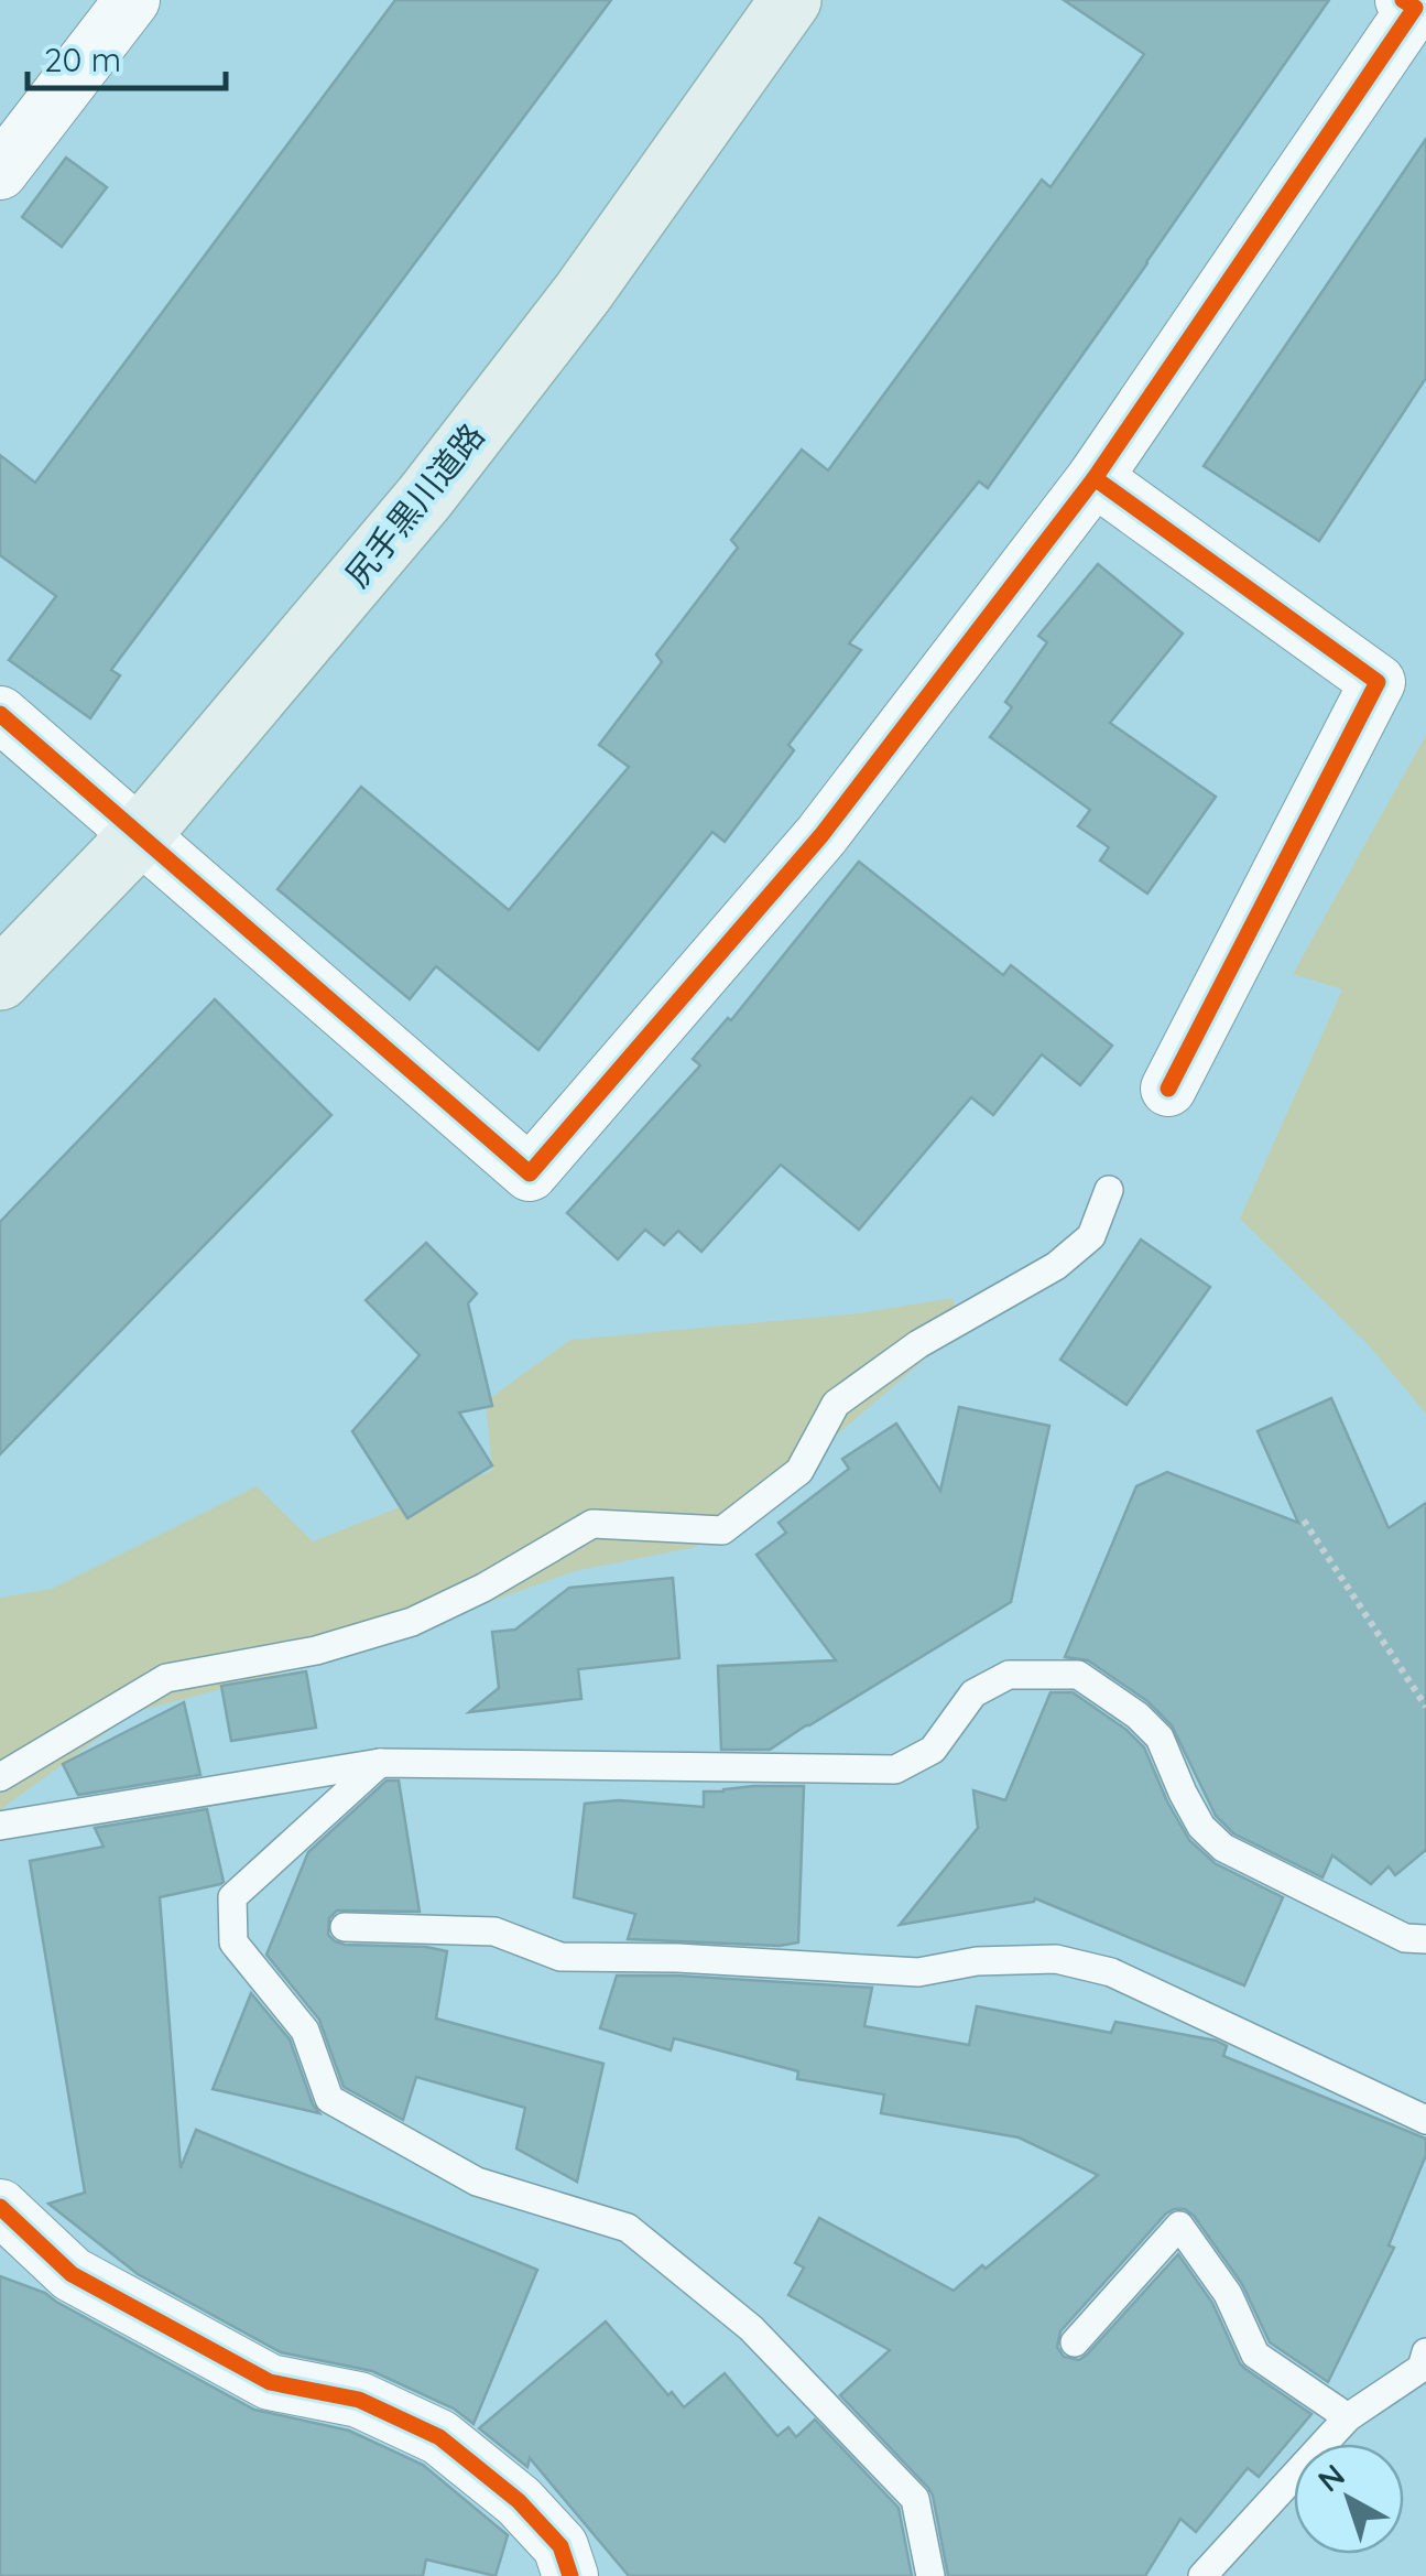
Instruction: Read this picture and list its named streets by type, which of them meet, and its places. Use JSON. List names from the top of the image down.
{
  "streets": {
    "main road": ["尻手黒川道路"]
  },
  "scale_bar": "20 m",
  "north": "top left"
}
